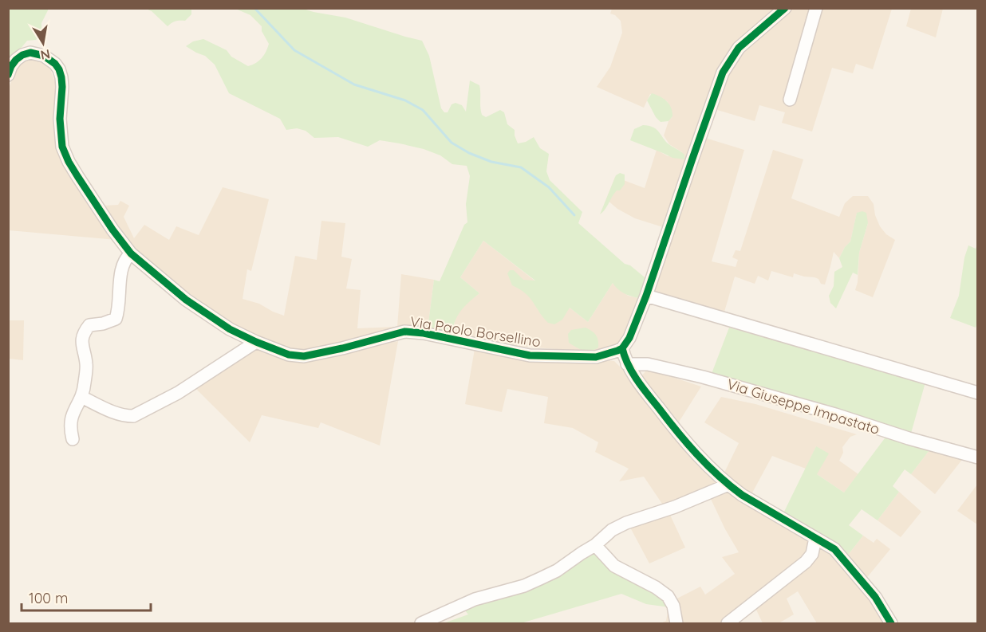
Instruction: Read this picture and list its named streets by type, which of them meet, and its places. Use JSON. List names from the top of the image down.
{
  "streets": {
    "street": ["Via Paolo Borsellino", "Via Giuseppe Impastato"]
  },
  "scale_bar": "100 m",
  "north": "bottom"
}
